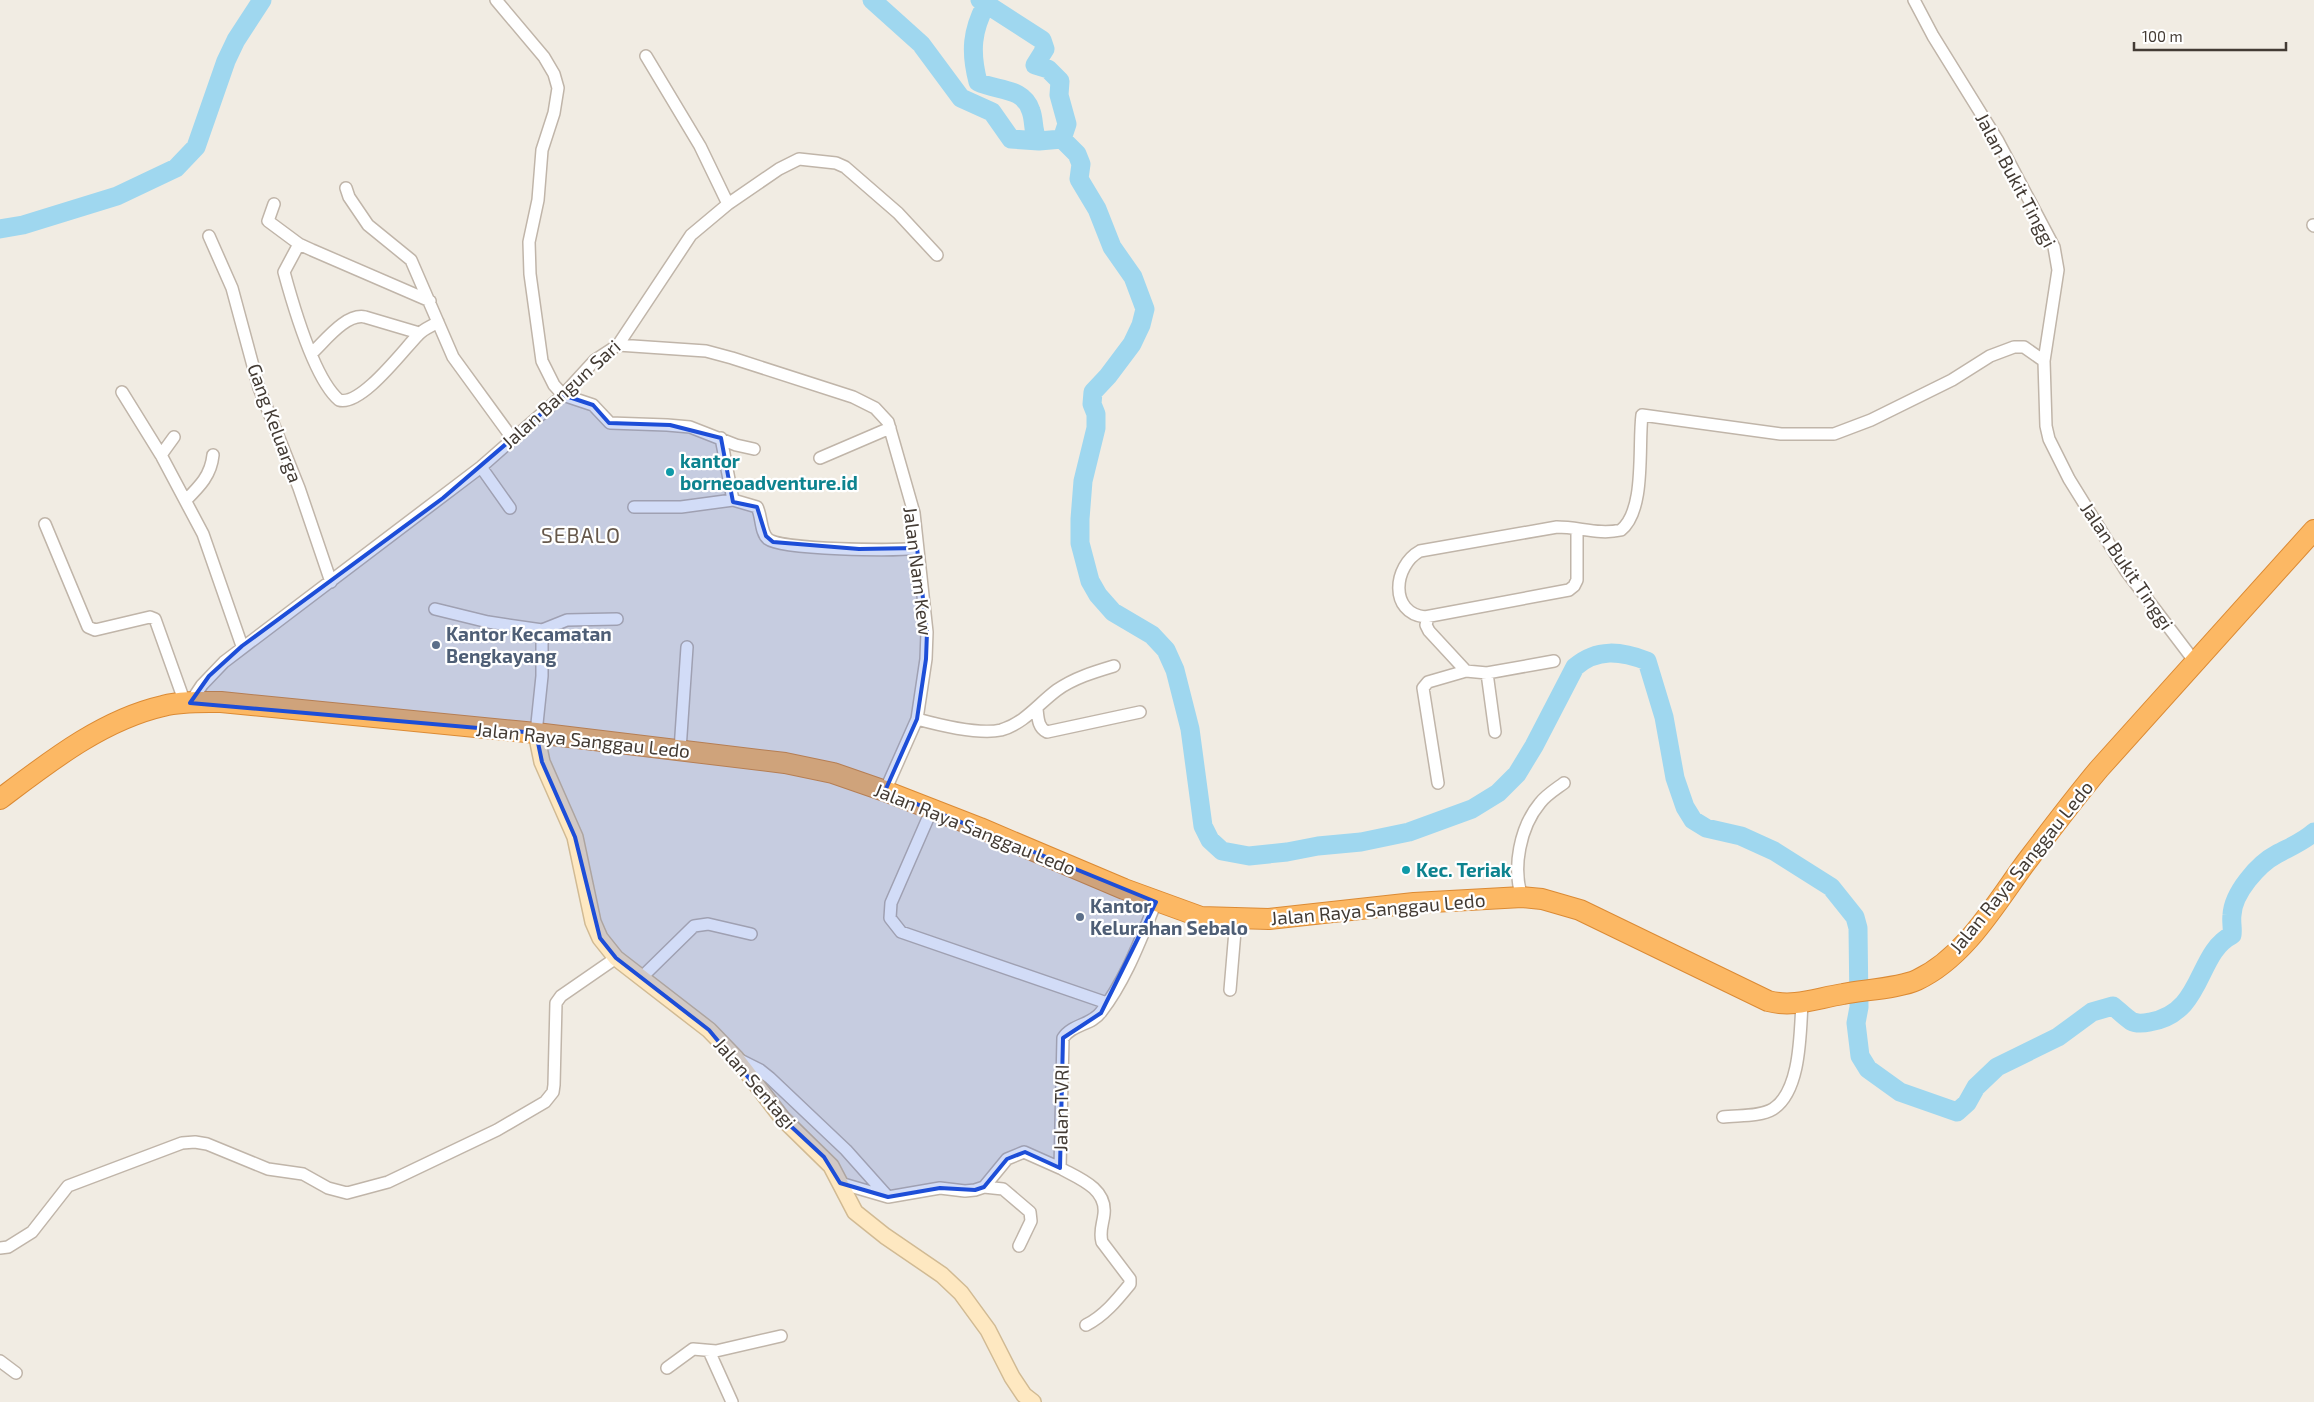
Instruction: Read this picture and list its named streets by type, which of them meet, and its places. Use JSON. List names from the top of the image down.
{
  "streets": {
    "highway": ["Jalan Raya Sanggau Ledo"],
    "main road": ["Jalan Sentagi"],
    "street": [
      "Jalan Bukit Tinggi",
      "Jalan Bangun Sari",
      "Gang Keluarga",
      "Jalan Nam Kew",
      "Jalan TVRI"
    ]
  },
  "crossings": [
    ["Jalan Bukit Tinggi", "Jalan Raya Sanggau Ledo"],
    ["Jalan Bangun Sari", "Gang Keluarga"],
    ["Jalan Bangun Sari", "Jalan Nam Kew"],
    ["Jalan Bangun Sari", "Jalan Raya Sanggau Ledo"],
    ["Jalan Nam Kew", "Jalan Raya Sanggau Ledo"],
    ["Jalan Raya Sanggau Ledo", "Jalan Sentagi"],
    ["Jalan Raya Sanggau Ledo", "Jalan TVRI"]
  ],
  "districts": ["SEBALO"],
  "places": [
    "kantor borneoadventure.id",
    "Kantor Kecamatan Bengkayang",
    "Kec. Teriak",
    "Kantor Kelurahan Sebalo"
  ],
  "scale_bar": "100 m"
}
